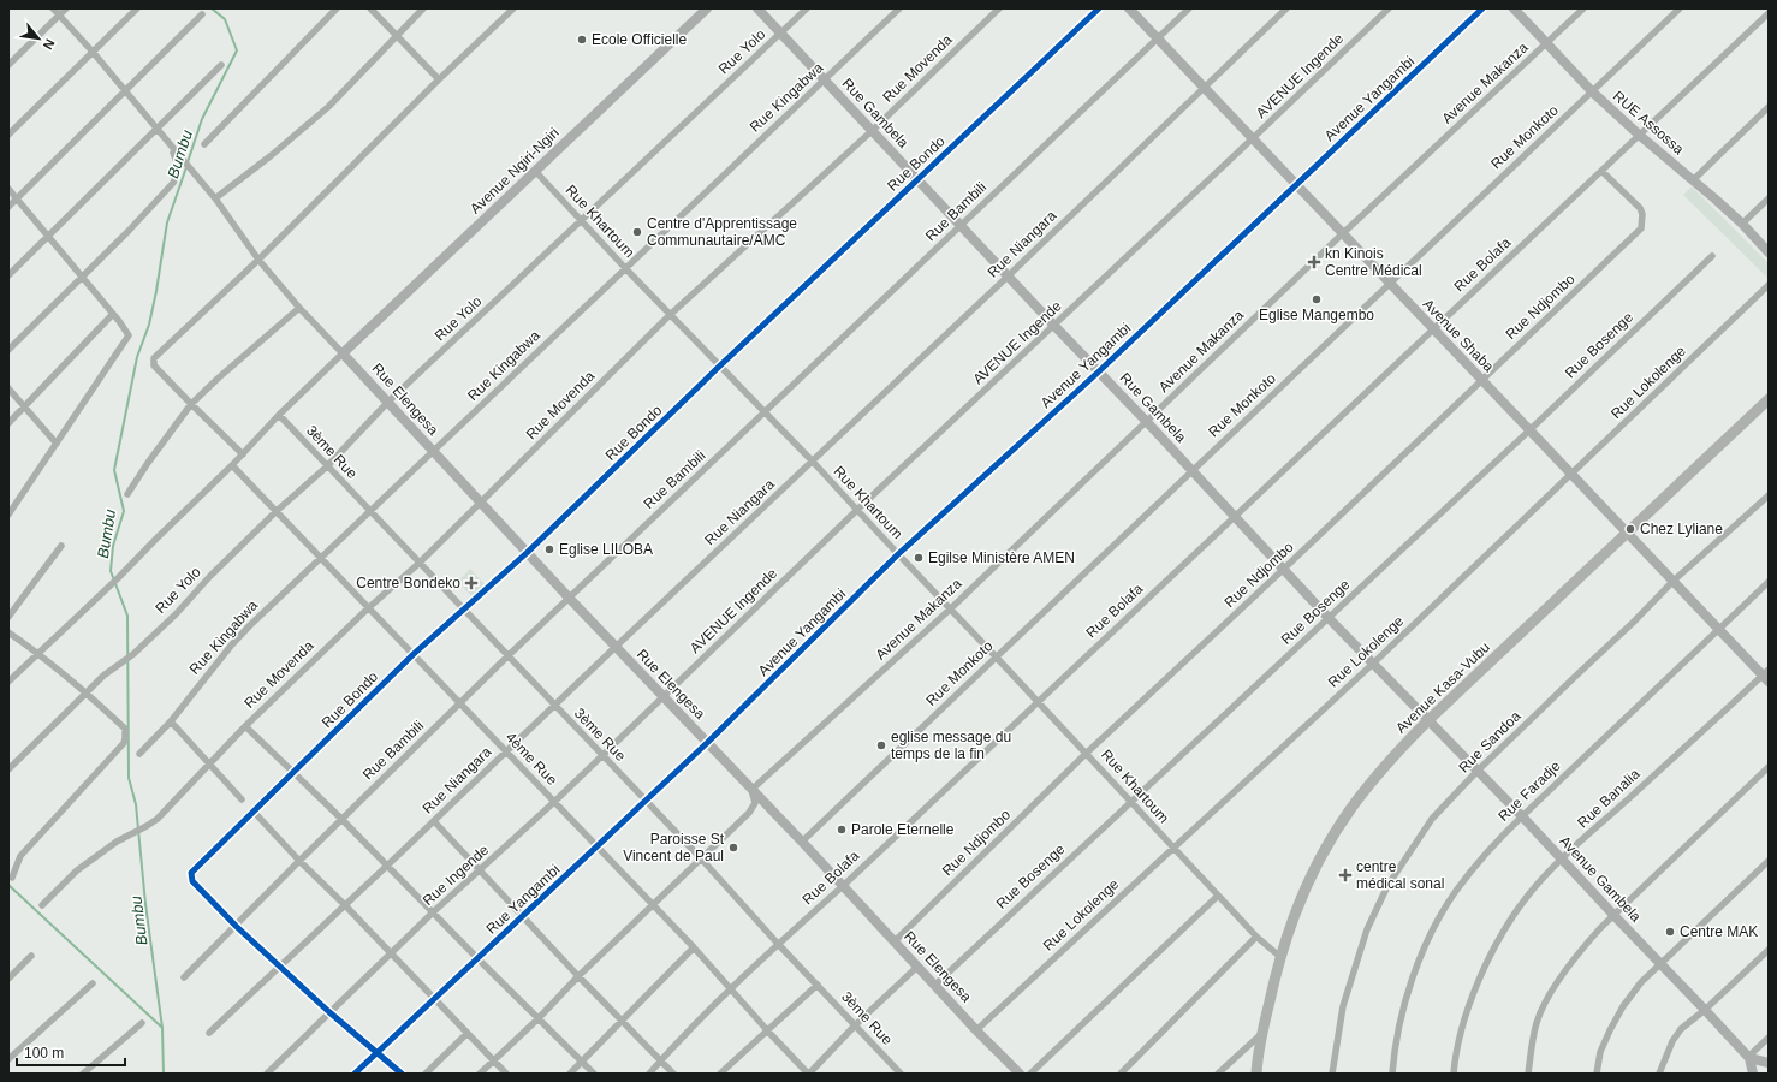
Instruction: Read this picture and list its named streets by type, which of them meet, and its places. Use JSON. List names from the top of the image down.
{
  "streets": {
    "main road": ["Avenue Kasa-Vubu"],
    "street": [
      "Rue Yolo",
      "Rue Movenda",
      "AVENUE Ingende",
      "Avenue Makanza",
      "Rue Kingabwa",
      "Avenue Yangambi",
      "Rue Gambela",
      "RUE Assossa",
      "Rue Monkoto",
      "Rue Bondo",
      "Avenue Ngiri-Ngiri",
      "Rue Bambili",
      "Rue Khartoum",
      "Rue Niangara",
      "Rue Bolafa",
      "Rue Ndjombo",
      "Avenue Shaba",
      "Rue Bosenge",
      "Rue Lokolenge",
      "Rue Elengesa",
      "3ème Rue",
      "Rue Sandoa",
      "4ème Rue",
      "Rue Faradje",
      "Rue Banalia",
      "Rue Ingende",
      "Avenue Gambela",
      "Rue Yangambi"
    ]
  },
  "crossings": [
    ["Rue Yolo", "Rue Gambela"],
    ["Rue Yolo", "Rue Khartoum"],
    ["Rue Yolo", "Rue Elengesa"],
    ["Rue Yolo", "3ème Rue"],
    ["Rue Yolo", "4ème Rue"],
    ["Rue Movenda", "Rue Gambela"],
    ["Rue Movenda", "Rue Khartoum"],
    ["Rue Movenda", "Rue Elengesa"],
    ["Rue Movenda", "3ème Rue"],
    ["Rue Movenda", "4ème Rue"],
    ["AVENUE Ingende", "Rue Gambela"],
    ["AVENUE Ingende", "Rue Khartoum"],
    ["AVENUE Ingende", "Avenue Shaba"],
    ["AVENUE Ingende", "Rue Elengesa"],
    ["AVENUE Ingende", "Rue Ingende"],
    ["Avenue Makanza", "Rue Gambela"],
    ["Avenue Makanza", "RUE Assossa"],
    ["Avenue Makanza", "Rue Khartoum"],
    ["Avenue Makanza", "Avenue Shaba"],
    ["Avenue Makanza", "Rue Elengesa"],
    ["Rue Kingabwa", "Rue Gambela"],
    ["Rue Kingabwa", "Rue Khartoum"],
    ["Rue Kingabwa", "Rue Elengesa"],
    ["Rue Kingabwa", "3ème Rue"],
    ["Rue Kingabwa", "4ème Rue"],
    ["Avenue Yangambi", "Rue Gambela"],
    ["Avenue Yangambi", "Rue Khartoum"],
    ["Avenue Yangambi", "Avenue Shaba"],
    ["Avenue Yangambi", "Rue Elengesa"],
    ["Avenue Yangambi", "Rue Yangambi"],
    ["Rue Gambela", "Rue Monkoto"],
    ["Rue Gambela", "Rue Bondo"],
    ["Rue Gambela", "Rue Bambili"],
    ["Rue Gambela", "Rue Niangara"],
    ["Rue Gambela", "Rue Bolafa"],
    ["Rue Gambela", "Rue Ndjombo"],
    ["Rue Gambela", "Rue Bosenge"],
    ["Rue Gambela", "Rue Lokolenge"],
    ["Rue Gambela", "Avenue Kasa-Vubu"],
    ["Rue Gambela", "Avenue Gambela"],
    ["RUE Assossa", "Rue Monkoto"],
    ["RUE Assossa", "Rue Bolafa"],
    ["Rue Monkoto", "Rue Khartoum"],
    ["Rue Monkoto", "Avenue Shaba"],
    ["Rue Monkoto", "Rue Elengesa"],
    ["Rue Bondo", "Rue Bambili"],
    ["Rue Bondo", "Rue Khartoum"],
    ["Rue Bondo", "Rue Elengesa"],
    ["Rue Bondo", "3ème Rue"],
    ["Rue Bondo", "4ème Rue"],
    ["Avenue Ngiri-Ngiri", "Rue Khartoum"],
    ["Avenue Ngiri-Ngiri", "Rue Elengesa"],
    ["Rue Bambili", "Rue Khartoum"],
    ["Rue Bambili", "Avenue Shaba"],
    ["Rue Bambili", "Rue Elengesa"],
    ["Rue Bambili", "3ème Rue"],
    ["Rue Bambili", "4ème Rue"],
    ["Rue Khartoum", "Rue Niangara"],
    ["Rue Khartoum", "Rue Bolafa"],
    ["Rue Khartoum", "Rue Ndjombo"],
    ["Rue Khartoum", "Rue Bosenge"],
    ["Rue Khartoum", "Rue Lokolenge"],
    ["Rue Khartoum", "Avenue Kasa-Vubu"],
    ["Rue Niangara", "Avenue Shaba"],
    ["Rue Niangara", "Rue Elengesa"],
    ["Rue Niangara", "3ème Rue"],
    ["Rue Niangara", "4ème Rue"],
    ["Rue Bolafa", "Rue Ndjombo"],
    ["Rue Bolafa", "Avenue Shaba"],
    ["Rue Bolafa", "Rue Elengesa"],
    ["Rue Bolafa", "3ème Rue"],
    ["Rue Bolafa", "4ème Rue"],
    ["Rue Ndjombo", "Avenue Shaba"],
    ["Rue Ndjombo", "Rue Elengesa"],
    ["Avenue Shaba", "Rue Bosenge"],
    ["Avenue Shaba", "Rue Lokolenge"],
    ["Avenue Shaba", "Avenue Kasa-Vubu"],
    ["Avenue Shaba", "Rue Sandoa"],
    ["Avenue Shaba", "Rue Faradje"],
    ["Avenue Shaba", "Rue Banalia"],
    ["Rue Bosenge", "Rue Elengesa"],
    ["Rue Lokolenge", "Rue Elengesa"],
    ["Rue Elengesa", "Rue Ingende"],
    ["Rue Elengesa", "Rue Yangambi"],
    ["3ème Rue", "Rue Ingende"],
    ["3ème Rue", "Rue Yangambi"],
    ["Avenue Kasa-Vubu", "Avenue Gambela"],
    ["Rue Sandoa", "Avenue Gambela"],
    ["4ème Rue", "Rue Ingende"],
    ["4ème Rue", "Rue Yangambi"],
    ["Rue Faradje", "Avenue Gambela"],
    ["Rue Banalia", "Avenue Gambela"]
  ],
  "water": ["Bumbu"],
  "places": {
    "other": [
      "Ecole Officielle",
      "Centre d'Apprentissage Communautaire/AMC",
      "Eglise Mangembo",
      "Chez Lyliane",
      "Eglise LILOBA",
      "Egilse Ministère AMEN",
      "eglise message du temps de la fin",
      "Parole Eternelle",
      "Paroisse St Vincent de Paul",
      "Centre MAK"
    ],
    "health": ["kn Kinois Centre Médical", "Centre Bondeko", "centre médical sonal"]
  },
  "scale_bar": "100 m",
  "north": "bottom right"
}
